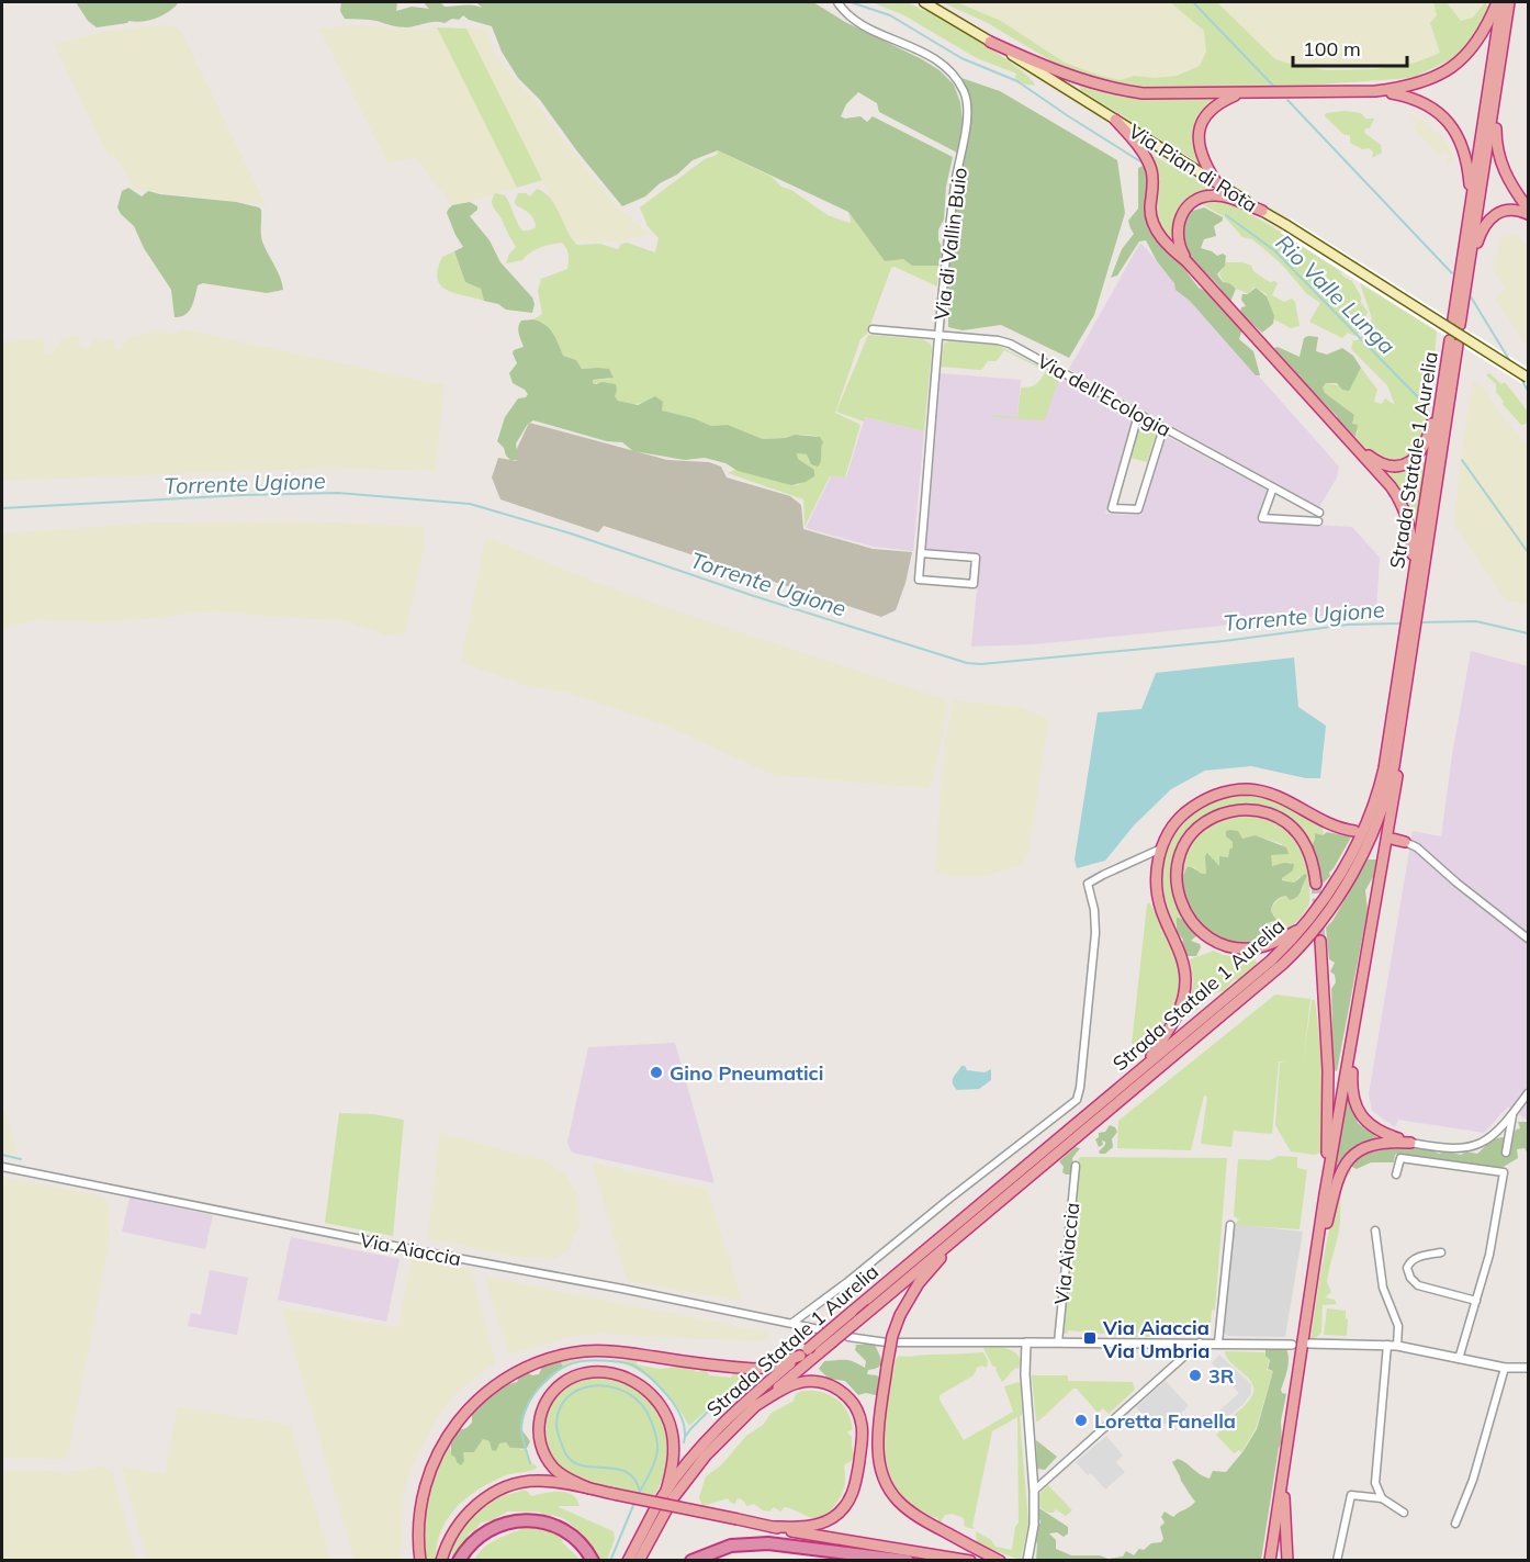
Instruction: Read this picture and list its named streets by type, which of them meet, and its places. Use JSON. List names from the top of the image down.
{
  "streets": {
    "highway": ["Strada Statale 1 Aurelia"],
    "main road": ["Via Pian di Rota"],
    "street": ["Via di Vallin Buio", "Via dell'Ecologia", "Via Aiaccia"]
  },
  "crossings": [
    ["Via di Vallin Buio", "Via dell'Ecologia"]
  ],
  "water": ["Rio Valle Lunga", "Torrente Ugione"],
  "places": {
    "other": ["Gino Pneumatici", "3R", "Loretta Fanella"],
    "transit": ["Via Aiaccia Via Umbria"]
  },
  "scale_bar": "100 m"
}
